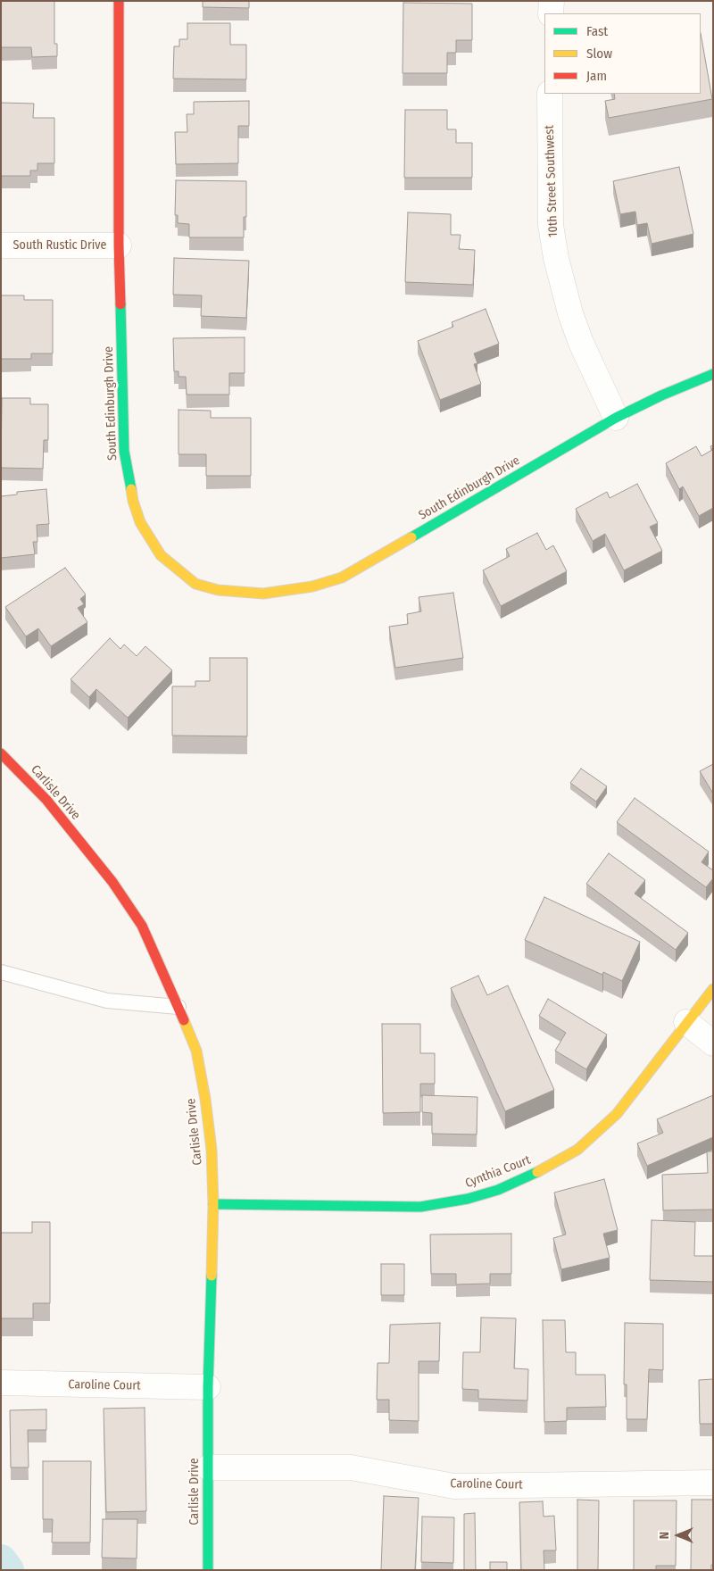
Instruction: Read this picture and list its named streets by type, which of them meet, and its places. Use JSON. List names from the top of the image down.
{
  "streets": {
    "street": [
      "10th Street Southwest",
      "South Rustic Drive",
      "South Edinburgh Drive",
      "Carlisle Drive",
      "Cynthia Court",
      "Caroline Court"
    ]
  },
  "crossings": [
    ["10th Street Southwest", "South Edinburgh Drive"],
    ["South Rustic Drive", "South Edinburgh Drive"],
    ["Carlisle Drive", "Cynthia Court"],
    ["Carlisle Drive", "Caroline Court"]
  ],
  "legend": ["Fast", "Slow", "Jam"],
  "north": "left"
}
